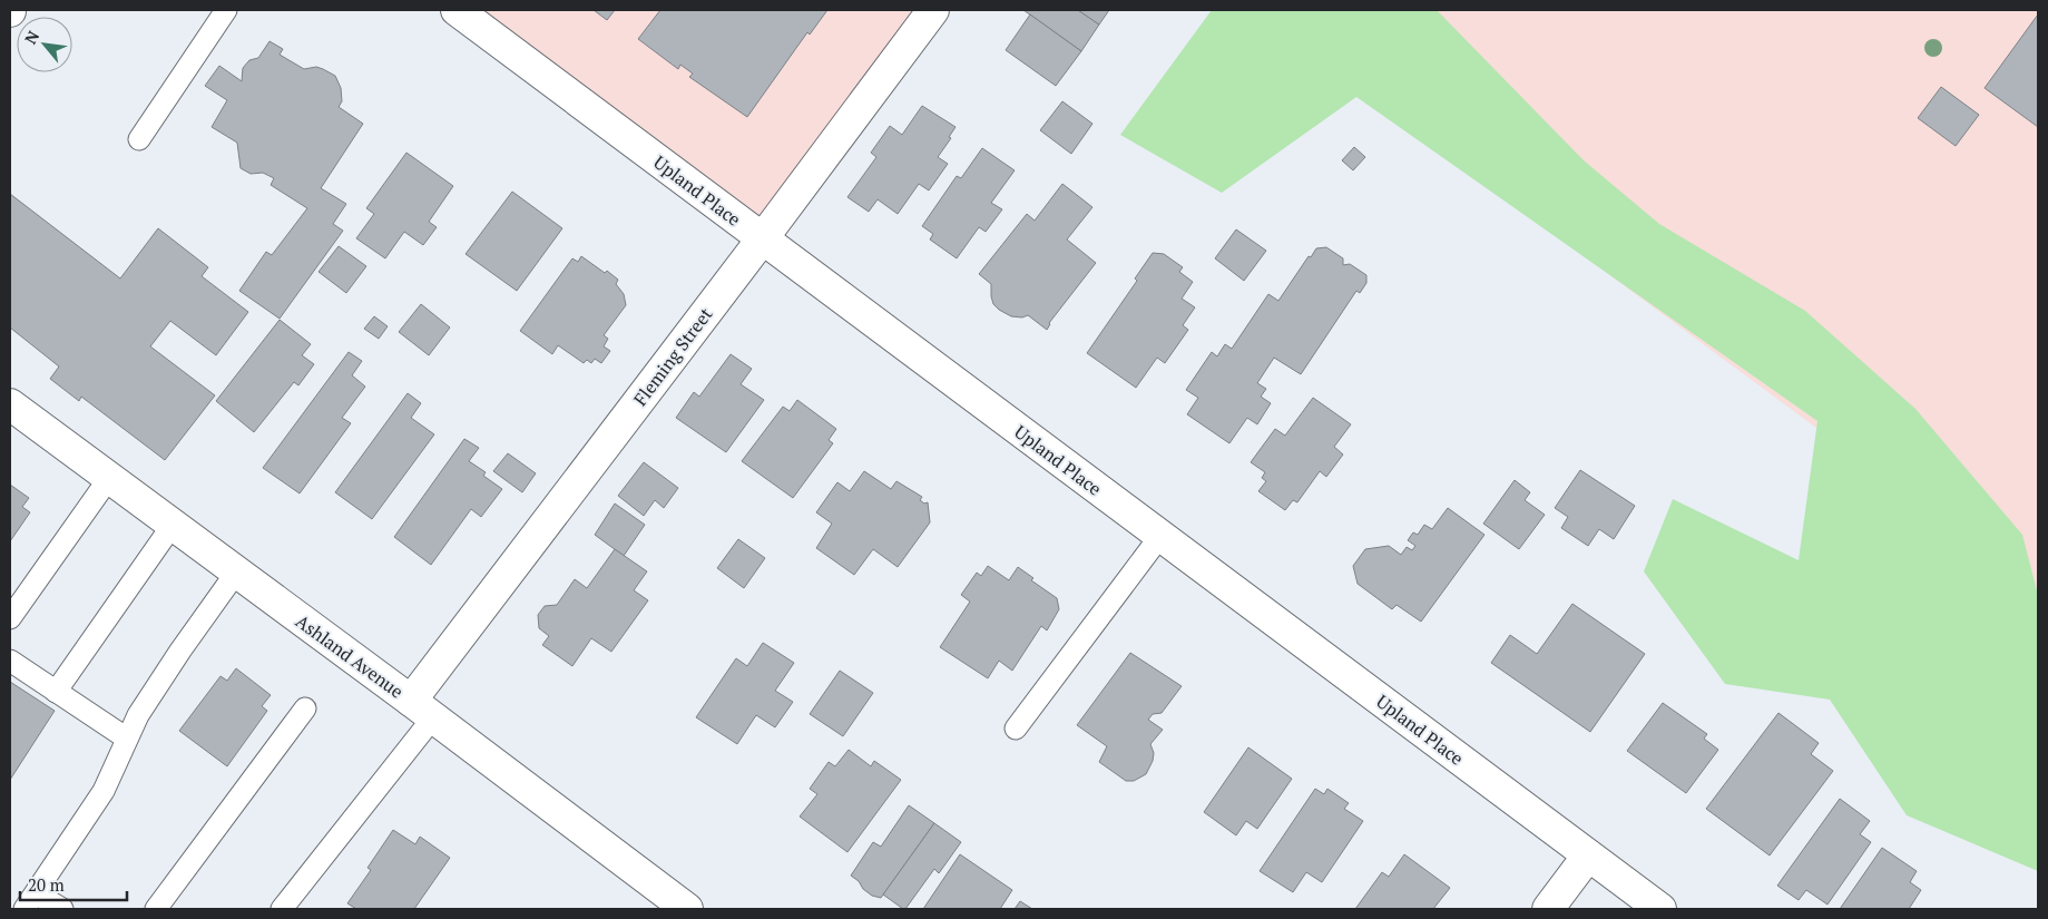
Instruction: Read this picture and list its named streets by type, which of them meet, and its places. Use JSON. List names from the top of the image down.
{
  "streets": {
    "street": ["Upland Place", "Fleming Street", "Ashland Avenue"]
  },
  "crossings": [
    ["Upland Place", "Fleming Street"],
    ["Fleming Street", "Ashland Avenue"]
  ],
  "scale_bar": "20 m",
  "north": "top left"
}
